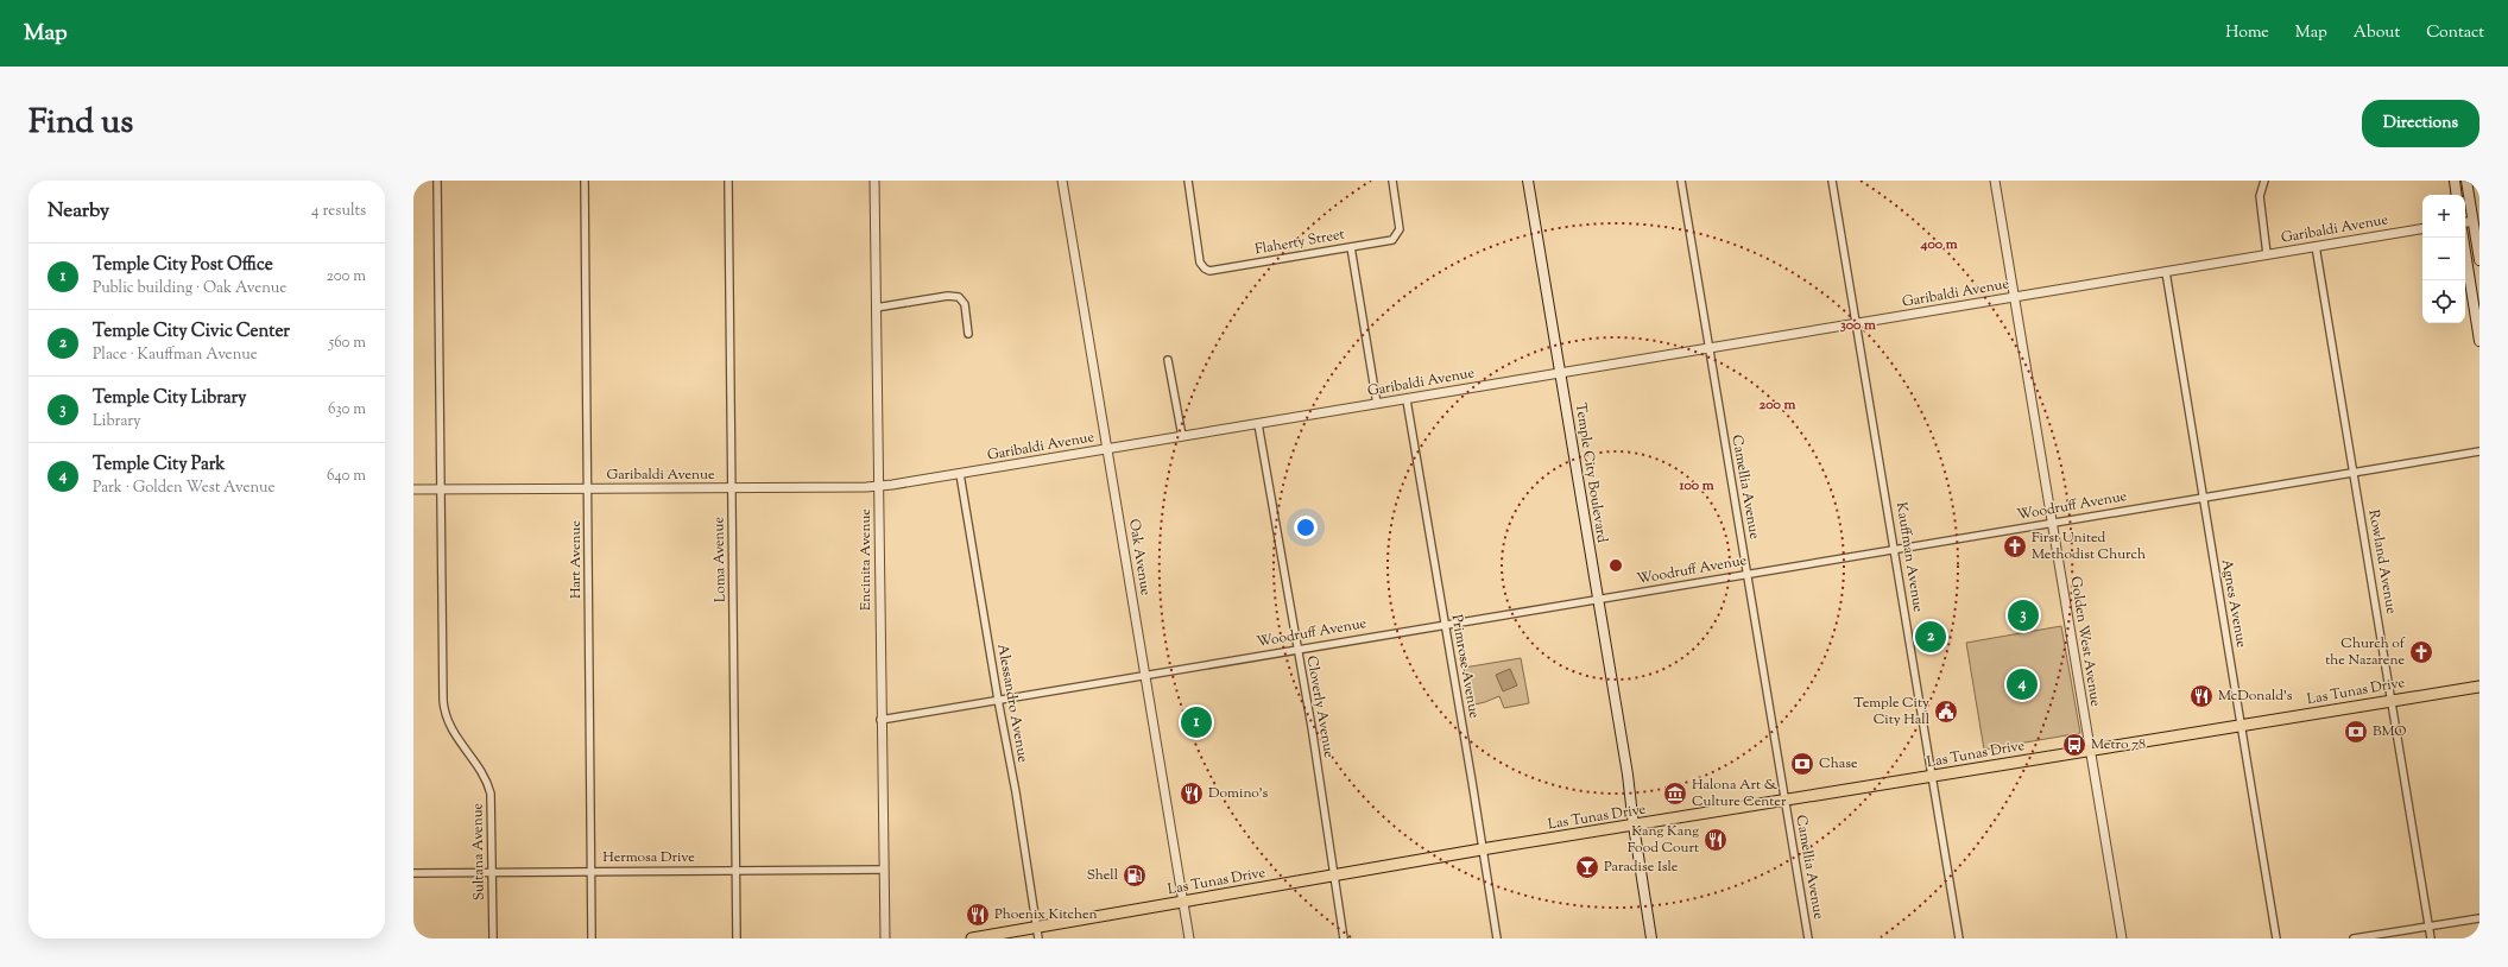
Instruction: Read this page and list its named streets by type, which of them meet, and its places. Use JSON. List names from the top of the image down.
{
  "streets": {
    "main road": ["Temple City Boulevard", "Las Tunas Drive"],
    "street": [
      "Garibaldi Avenue",
      "Flaherty Street",
      "Camellia Avenue",
      "Woodruff Avenue",
      "Oak Avenue",
      "Kauffman Avenue",
      "Hart Avenue",
      "Loma Avenue",
      "Encinita Avenue",
      "Rowland Avenue",
      "Agnes Avenue",
      "Golden West Avenue",
      "Primrose Avenue",
      "Alessandro Avenue",
      "Cloverly Avenue",
      "Sultana Avenue",
      "Hermosa Drive"
    ]
  },
  "crossings": [
    ["Garibaldi Avenue", "Temple City Boulevard"],
    ["Garibaldi Avenue", "Camellia Avenue"],
    ["Garibaldi Avenue", "Oak Avenue"],
    ["Garibaldi Avenue", "Kauffman Avenue"],
    ["Garibaldi Avenue", "Hart Avenue"],
    ["Garibaldi Avenue", "Loma Avenue"],
    ["Garibaldi Avenue", "Encinita Avenue"],
    ["Garibaldi Avenue", "Rowland Avenue"],
    ["Garibaldi Avenue", "Agnes Avenue"],
    ["Garibaldi Avenue", "Golden West Avenue"],
    ["Garibaldi Avenue", "Primrose Avenue"],
    ["Garibaldi Avenue", "Alessandro Avenue"],
    ["Garibaldi Avenue", "Cloverly Avenue"],
    ["Garibaldi Avenue", "Sultana Avenue"],
    ["Temple City Boulevard", "Woodruff Avenue"],
    ["Temple City Boulevard", "Las Tunas Drive"],
    ["Camellia Avenue", "Woodruff Avenue"],
    ["Camellia Avenue", "Las Tunas Drive"],
    ["Woodruff Avenue", "Oak Avenue"],
    ["Woodruff Avenue", "Kauffman Avenue"],
    ["Woodruff Avenue", "Encinita Avenue"],
    ["Woodruff Avenue", "Rowland Avenue"],
    ["Woodruff Avenue", "Agnes Avenue"],
    ["Woodruff Avenue", "Golden West Avenue"],
    ["Woodruff Avenue", "Primrose Avenue"],
    ["Woodruff Avenue", "Alessandro Avenue"],
    ["Woodruff Avenue", "Cloverly Avenue"],
    ["Oak Avenue", "Las Tunas Drive"],
    ["Kauffman Avenue", "Las Tunas Drive"],
    ["Hart Avenue", "Hermosa Drive"],
    ["Loma Avenue", "Hermosa Drive"],
    ["Encinita Avenue", "Hermosa Drive"],
    ["Rowland Avenue", "Las Tunas Drive"],
    ["Agnes Avenue", "Las Tunas Drive"],
    ["Golden West Avenue", "Las Tunas Drive"],
    ["Primrose Avenue", "Las Tunas Drive"],
    ["Las Tunas Drive", "Alessandro Avenue"],
    ["Las Tunas Drive", "Cloverly Avenue"],
    ["Sultana Avenue", "Hermosa Drive"]
  ],
  "places": {
    "church": ["First United Methodist Church", "Church of the Nazarene"],
    "restaurant": [
      "McDonald's",
      "Domino's",
      "Kang Kang Food Court",
      "Phoenix Kitchen"
    ],
    "public building": ["Temple City City Hall"],
    "bank": ["BMO", "Chase"],
    "bus stop": ["Metro 78"],
    "museum": ["Halona Art & Culture Center"],
    "bar": ["Paradise Isle"],
    "fuel station": ["Shell"]
  },
  "page": {
    "header": "Map",
    "nav": [
      "Home",
      "Map",
      "About",
      "Contact"
    ],
    "title": "Find us",
    "buttons": "Directions",
    "heading": ["Nearby", "4 results"],
    "map_buttons": ["+", "−"],
    "list": [
      {
        "mark": "1",
        "name": "Temple City Post Office",
        "note": "Public building · Oak Avenue",
        "value": "200 m"
      },
      {
        "mark": "2",
        "name": "Temple City Civic Center",
        "note": "Place · Kauffman Avenue",
        "value": "560 m"
      },
      {
        "mark": "3",
        "name": "Temple City Library",
        "note": "Library",
        "value": "630 m"
      },
      {
        "mark": "4",
        "name": "Temple City Park",
        "note": "Park · Golden West Avenue",
        "value": "640 m"
      }
    ],
    "pins": [
      "3",
      "2",
      "4",
      "1"
    ]
  },
  "rings": [
    "400 m",
    "300 m",
    "200 m",
    "100 m"
  ]
}
